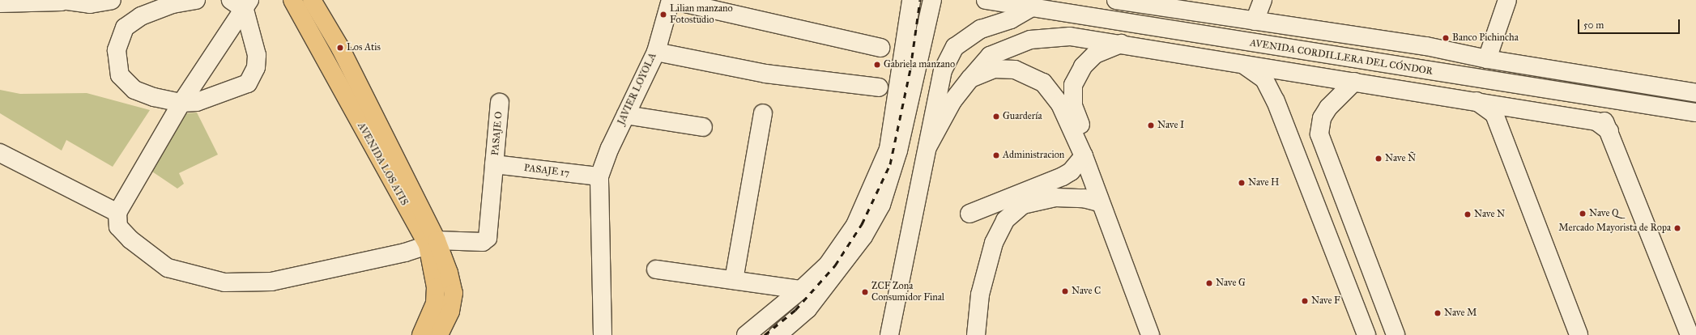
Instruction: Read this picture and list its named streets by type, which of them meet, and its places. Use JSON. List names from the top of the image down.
{
  "streets": {
    "main road": ["AVENIDA LOS ATIS"],
    "street": [
      "AVENIDA CORDILLERA DEL CÓNDOR",
      "JAVIER LOYOLA",
      "PASAJE O",
      "PASAJE 17"
    ]
  },
  "crossings": [
    ["JAVIER LOYOLA", "PASAJE 17"],
    ["PASAJE O", "AVENIDA LOS ATIS"],
    ["PASAJE O", "PASAJE 17"]
  ],
  "places": [
    "Lilian manzano Fotostudio",
    "Banco Pichincha",
    "Los Atis",
    "Gabriela manzano",
    "Guardería",
    "Nave I",
    "Administracion",
    "Nave Ñ",
    "Nave H",
    "Nave Q",
    "Nave N",
    "Mercado Mayorista de Ropa",
    "Nave G",
    "Nave C",
    "ZCF Zona Consumidor Final",
    "Nave F",
    "Nave M"
  ],
  "scale_bar": "50 m"
}
